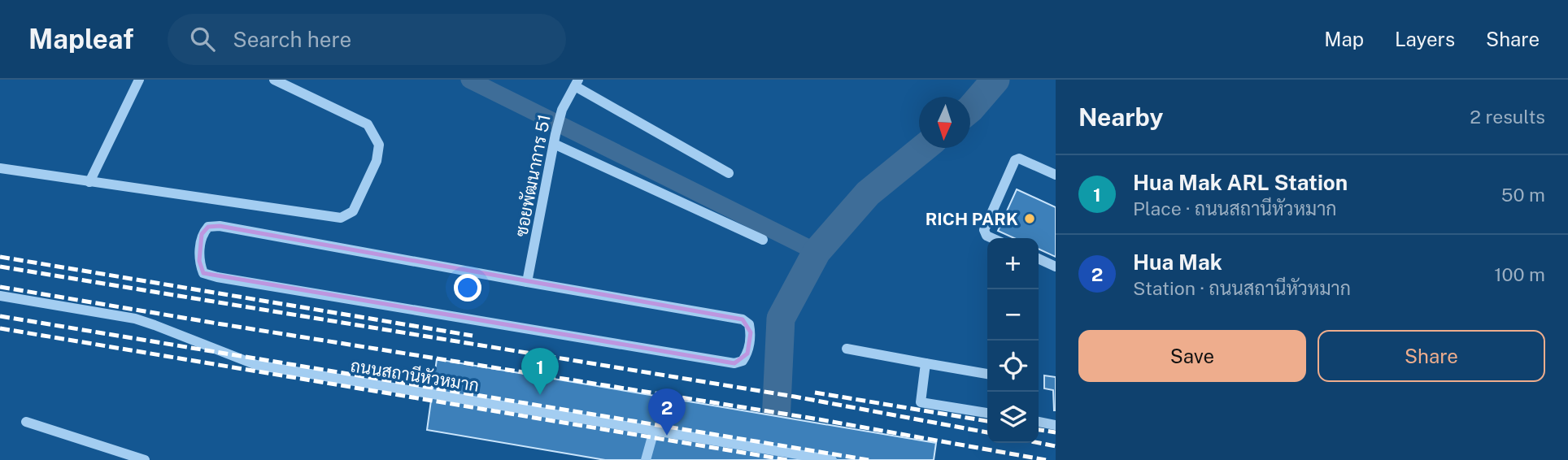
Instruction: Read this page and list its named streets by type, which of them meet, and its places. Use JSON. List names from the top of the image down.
{
  "streets": {
    "street": ["ซอยพัฒนาการ 51", "ถนนสถานีหัวหมาก"]
  },
  "places": ["RICH PARK"],
  "north": "bottom",
  "page": {
    "header": "Mapleaf",
    "search": "Search here",
    "nav": ["Map", "Layers", "Share"],
    "heading": ["Nearby", "2 results"],
    "list": [
      {
        "mark": "1",
        "name": "Hua Mak ARL Station",
        "note": "Place · ถนนสถานีหัวหมาก",
        "value": "50 m"
      },
      {
        "mark": "2",
        "name": "Hua Mak",
        "note": "Station · ถนนสถานีหัวหมาก",
        "value": "100 m"
      }
    ],
    "map_buttons": ["+", "−"],
    "buttons": ["Save", "Share"],
    "pins": ["1", "2"]
  }
}
